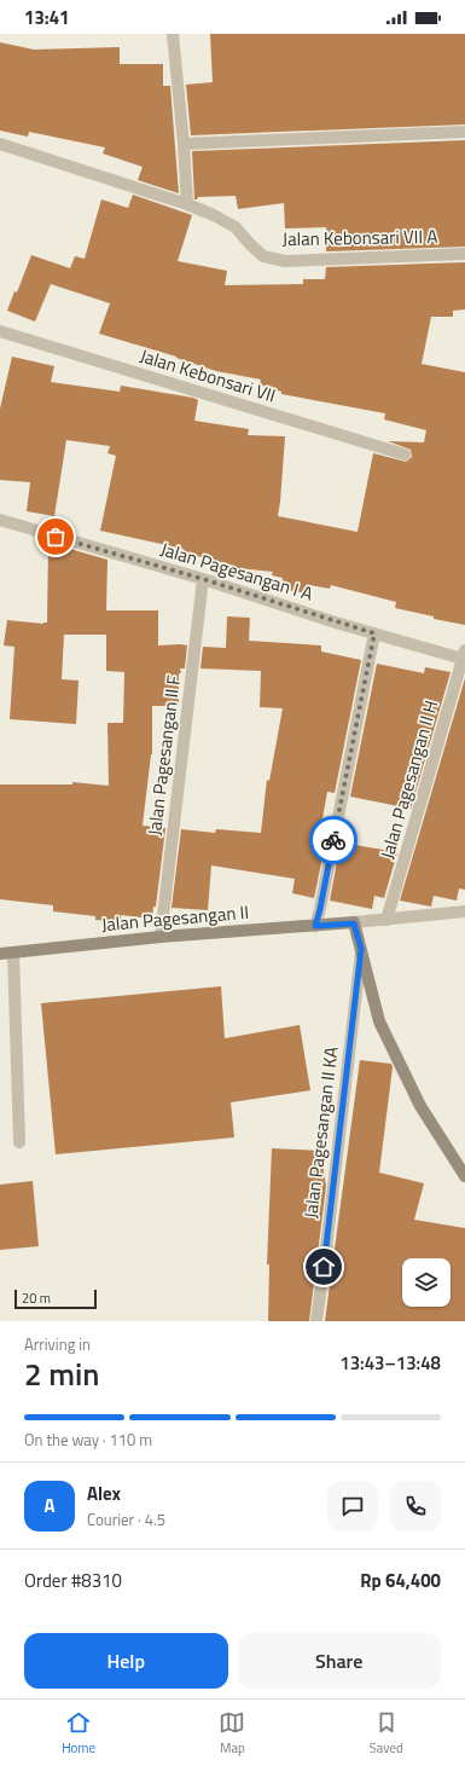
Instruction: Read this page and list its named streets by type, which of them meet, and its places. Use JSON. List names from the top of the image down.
{
  "streets": {
    "street": [
      "Jalan Kebonsari VII A",
      "Jalan Kebonsari VII",
      "Jalan Pagesangan I A",
      "Jalan Pagesangan II F",
      "Jalan Pagesangan II H",
      "Jalan Pagesangan II",
      "Jalan Pagesangan II KA"
    ]
  },
  "crossings": [
    ["Jalan Pagesangan I A", "Jalan Pagesangan II F"],
    ["Jalan Pagesangan I A", "Jalan Pagesangan II H"],
    ["Jalan Pagesangan II F", "Jalan Pagesangan II"],
    ["Jalan Pagesangan II H", "Jalan Pagesangan II"]
  ],
  "scale_bar": "20 m",
  "page": {
    "status": "13:41",
    "scale": "20 m",
    "heading": ["2 min", "Arriving in", "13:43–13:48"],
    "panel": [
      "Alex",
      "Courier · 4.5",
      "Order #8310",
      "Rp 64,400"
    ],
    "bar": "On the way · 110 m",
    "round": "A",
    "buttons": ["Help", "Share"],
    "tabs": ["Home", "Map", "Saved"]
  }
}
